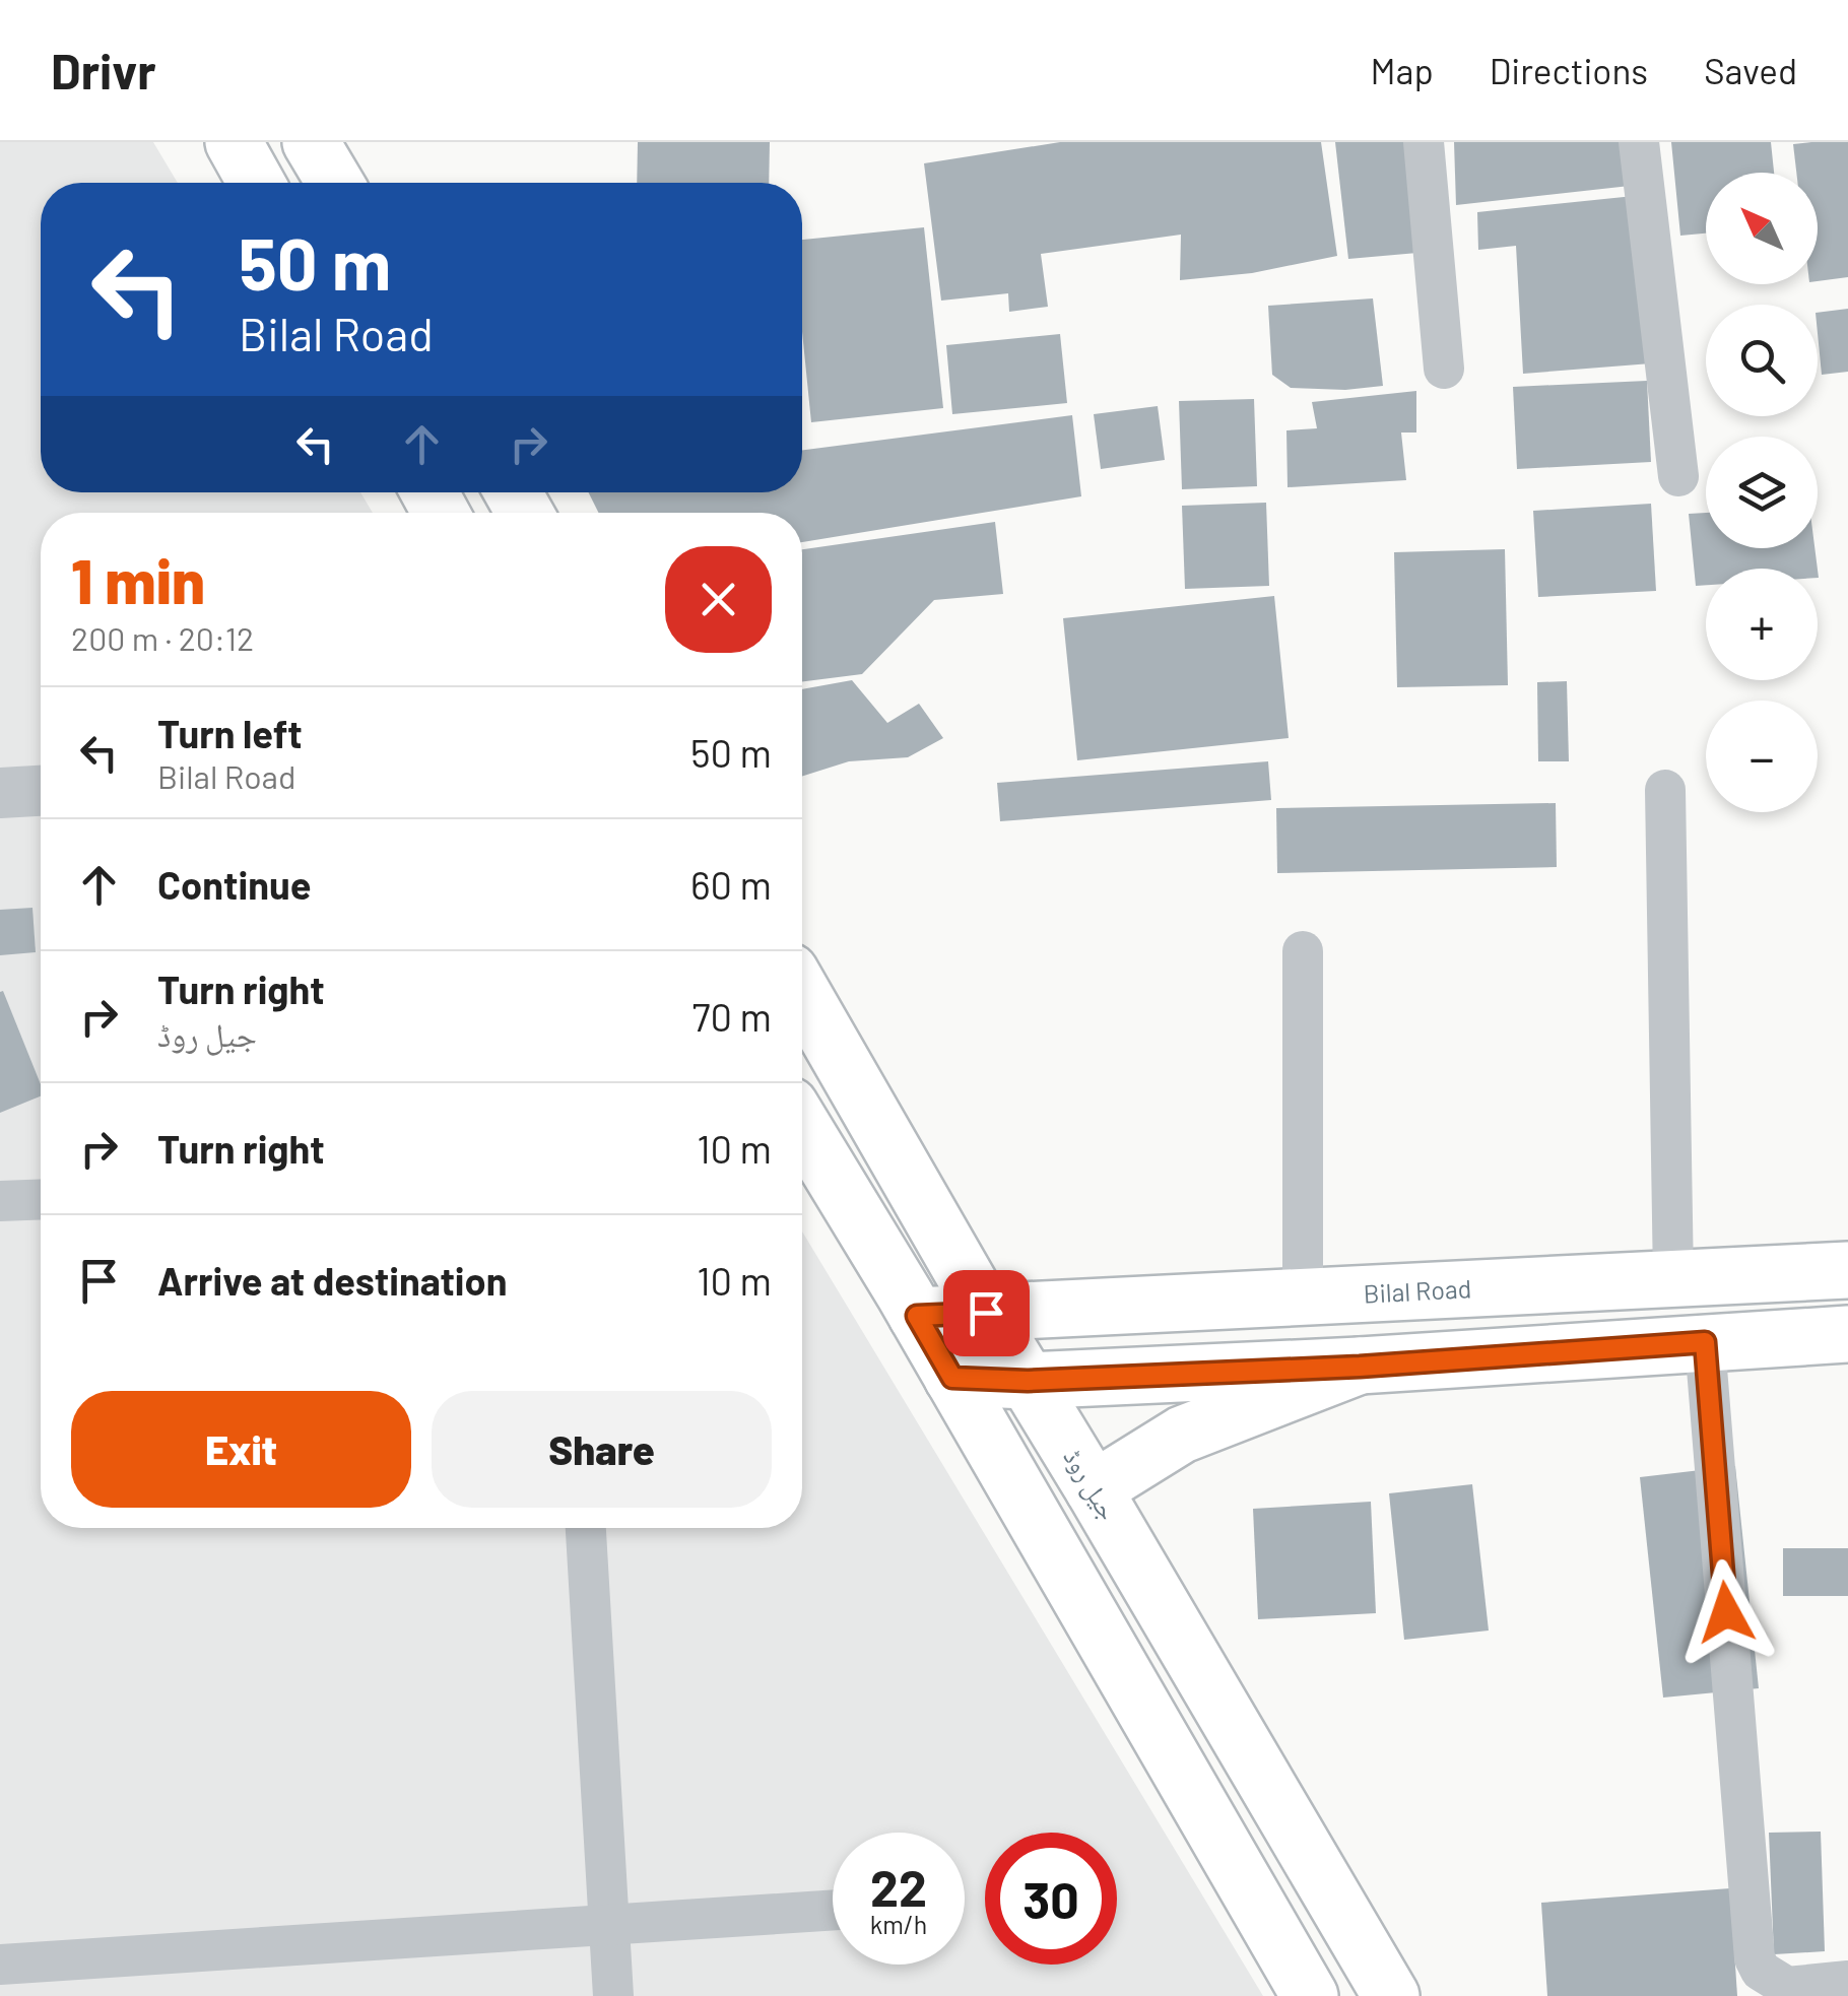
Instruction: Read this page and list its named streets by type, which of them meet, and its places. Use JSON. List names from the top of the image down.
{
  "streets": {
    "main road": ["Bilal Road", "جیل روڈ"]
  },
  "crossings": [
    ["Bilal Road", "جیل روڈ"]
  ],
  "north": "top left",
  "page": {
    "header": "Drivr",
    "nav": ["Map", "Directions", "Saved"],
    "map_buttons": ["+", "−"],
    "turn": ["50 m", "Bilal Road"],
    "heading": ["1 min", "200 m · 20:12"],
    "list": [
      {
        "name": "Turn left",
        "note": "Bilal Road",
        "value": "50 m"
      },
      {
        "name": "Continue",
        "value": "60 m"
      },
      {
        "name": "Turn right",
        "note": "جیل روڈ",
        "value": "70 m"
      },
      {
        "name": "Turn right",
        "value": "10 m"
      },
      {
        "name": "Arrive at destination",
        "value": "10 m"
      }
    ],
    "buttons": ["Exit", "Share"],
    "speed": "22 km/h",
    "limit": "30"
  }
}
